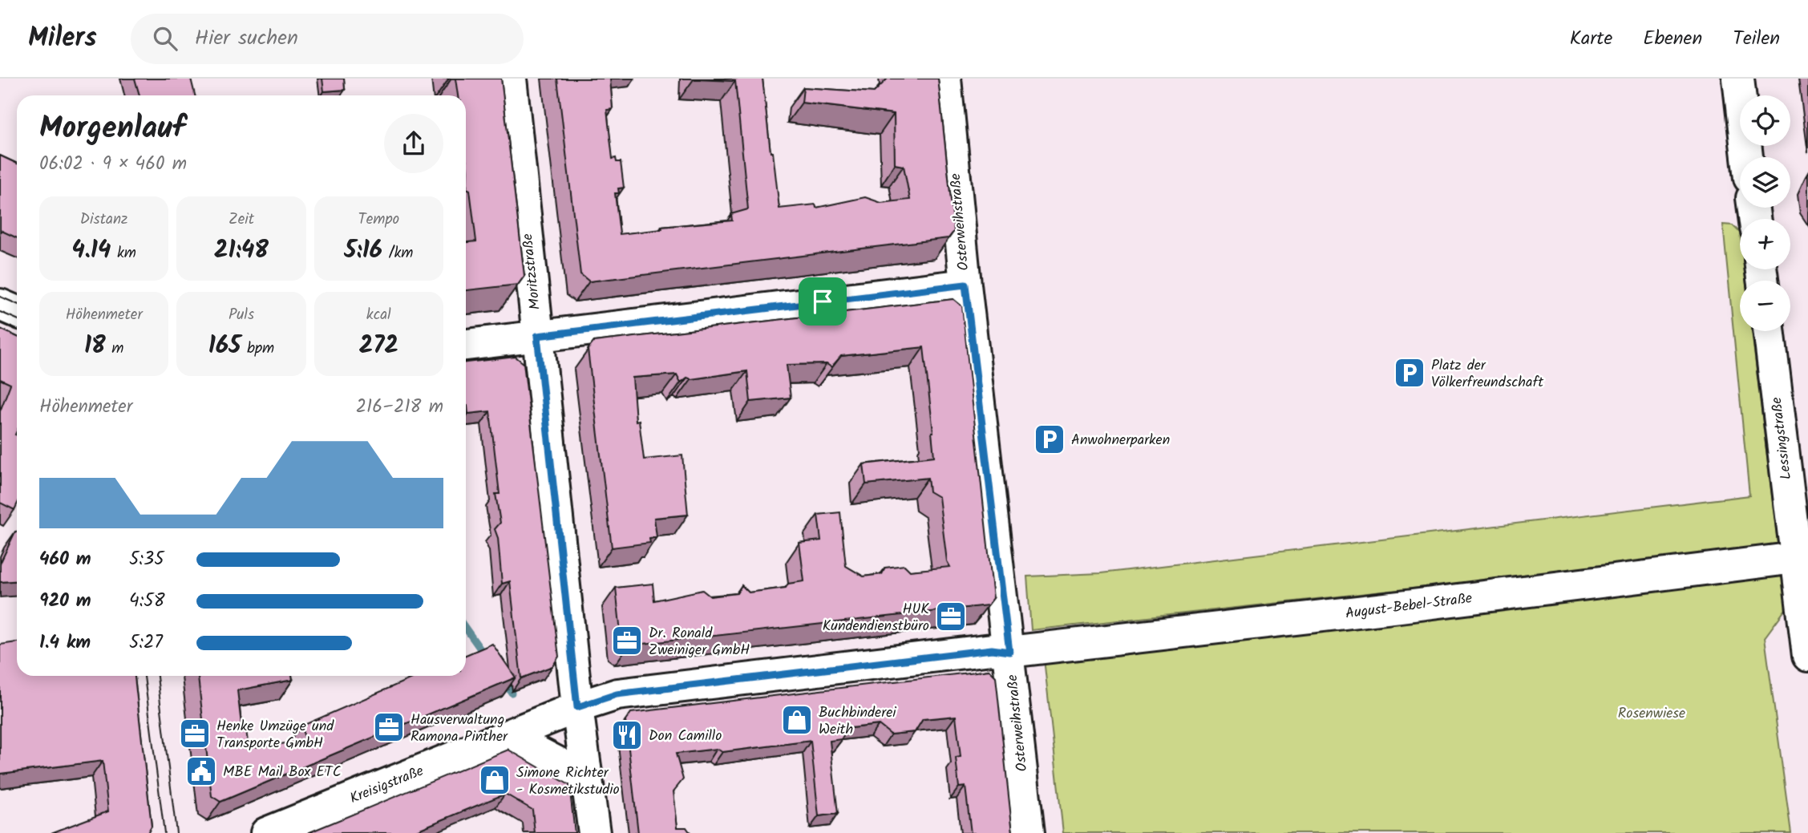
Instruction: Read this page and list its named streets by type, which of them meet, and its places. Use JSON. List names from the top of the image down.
{
  "streets": {
    "street": [
      "Osterweihstraße",
      "Moritzstraße",
      "Lessingstraße",
      "August-Bebel-Straße",
      "Kreisigstraße"
    ]
  },
  "crossings": [
    ["Osterweihstraße", "August-Bebel-Straße"],
    ["Osterweihstraße", "Kreisigstraße"],
    ["Moritzstraße", "Kreisigstraße"],
    ["Lessingstraße", "August-Bebel-Straße"],
    ["August-Bebel-Straße", "Kreisigstraße"]
  ],
  "parks": ["Rosenwiese"],
  "places": {
    "parking": ["Platz der Völkerfreundschaft", "Anwohnerparken"],
    "office": [
      "HUK Kundendienstbüro",
      "Dr. Ronald Zweiniger GmbH",
      "Hausverwaltung Ramona Pinther",
      "Henke Umzüge und Transporte GmbH"
    ],
    "shop": ["Buchbinderei Weith", "Simone Richter - Kosmetikstudio"],
    "restaurant": ["Don Camillo"],
    "public building": ["MBE Mail Box ETC"]
  },
  "page": {
    "header": "Milers",
    "search": "Hier suchen",
    "nav": ["Karte", "Ebenen", "Teilen"],
    "map_buttons": ["+", "−"],
    "heading": ["Morgenlauf", "06:02 · 9 × 460 m"],
    "stats": [
      ["Distanz", "4.14 km"],
      ["Zeit", "21:48"],
      ["Tempo", "5:16 /km"],
      ["Höhenmeter", "18 m"],
      ["Puls", "165 bpm"],
      ["kcal", "272"]
    ],
    "chart": ["Höhenmeter", "216–218 m"],
    "list": [
      {
        "name": "460 m",
        "note": "5:35"
      },
      {
        "name": "920 m",
        "note": "4:58"
      },
      {
        "name": "1.4 km",
        "note": "5:27"
      }
    ]
  }
}
